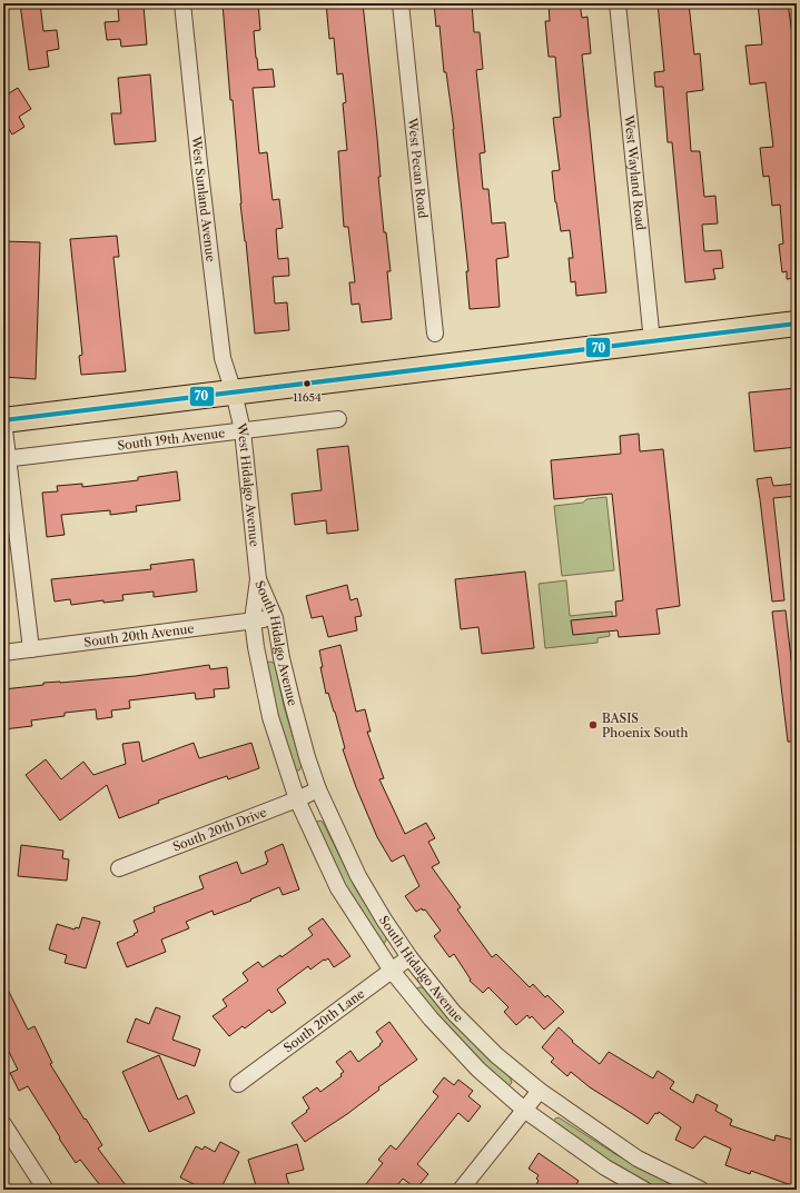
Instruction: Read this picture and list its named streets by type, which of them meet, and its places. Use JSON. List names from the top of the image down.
{
  "streets": {
    "street": [
      "West Pecan Road",
      "West Wayland Road",
      "West Sunland Avenue",
      "South 19th Avenue",
      "West Hidalgo Avenue",
      "South 20th Avenue",
      "South Hidalgo Avenue",
      "South 20th Drive",
      "South 20th Lane"
    ]
  },
  "crossings": [
    ["West Sunland Avenue", "West Hidalgo Avenue"],
    ["South 19th Avenue", "West Hidalgo Avenue"],
    ["West Hidalgo Avenue", "South Hidalgo Avenue"],
    ["South 20th Avenue", "South Hidalgo Avenue"],
    ["South Hidalgo Avenue", "South 20th Drive"],
    ["South Hidalgo Avenue", "South 20th Lane"]
  ],
  "places": ["11654", "BASIS Phoenix South"],
  "lines": ["transit line 70"]
}
